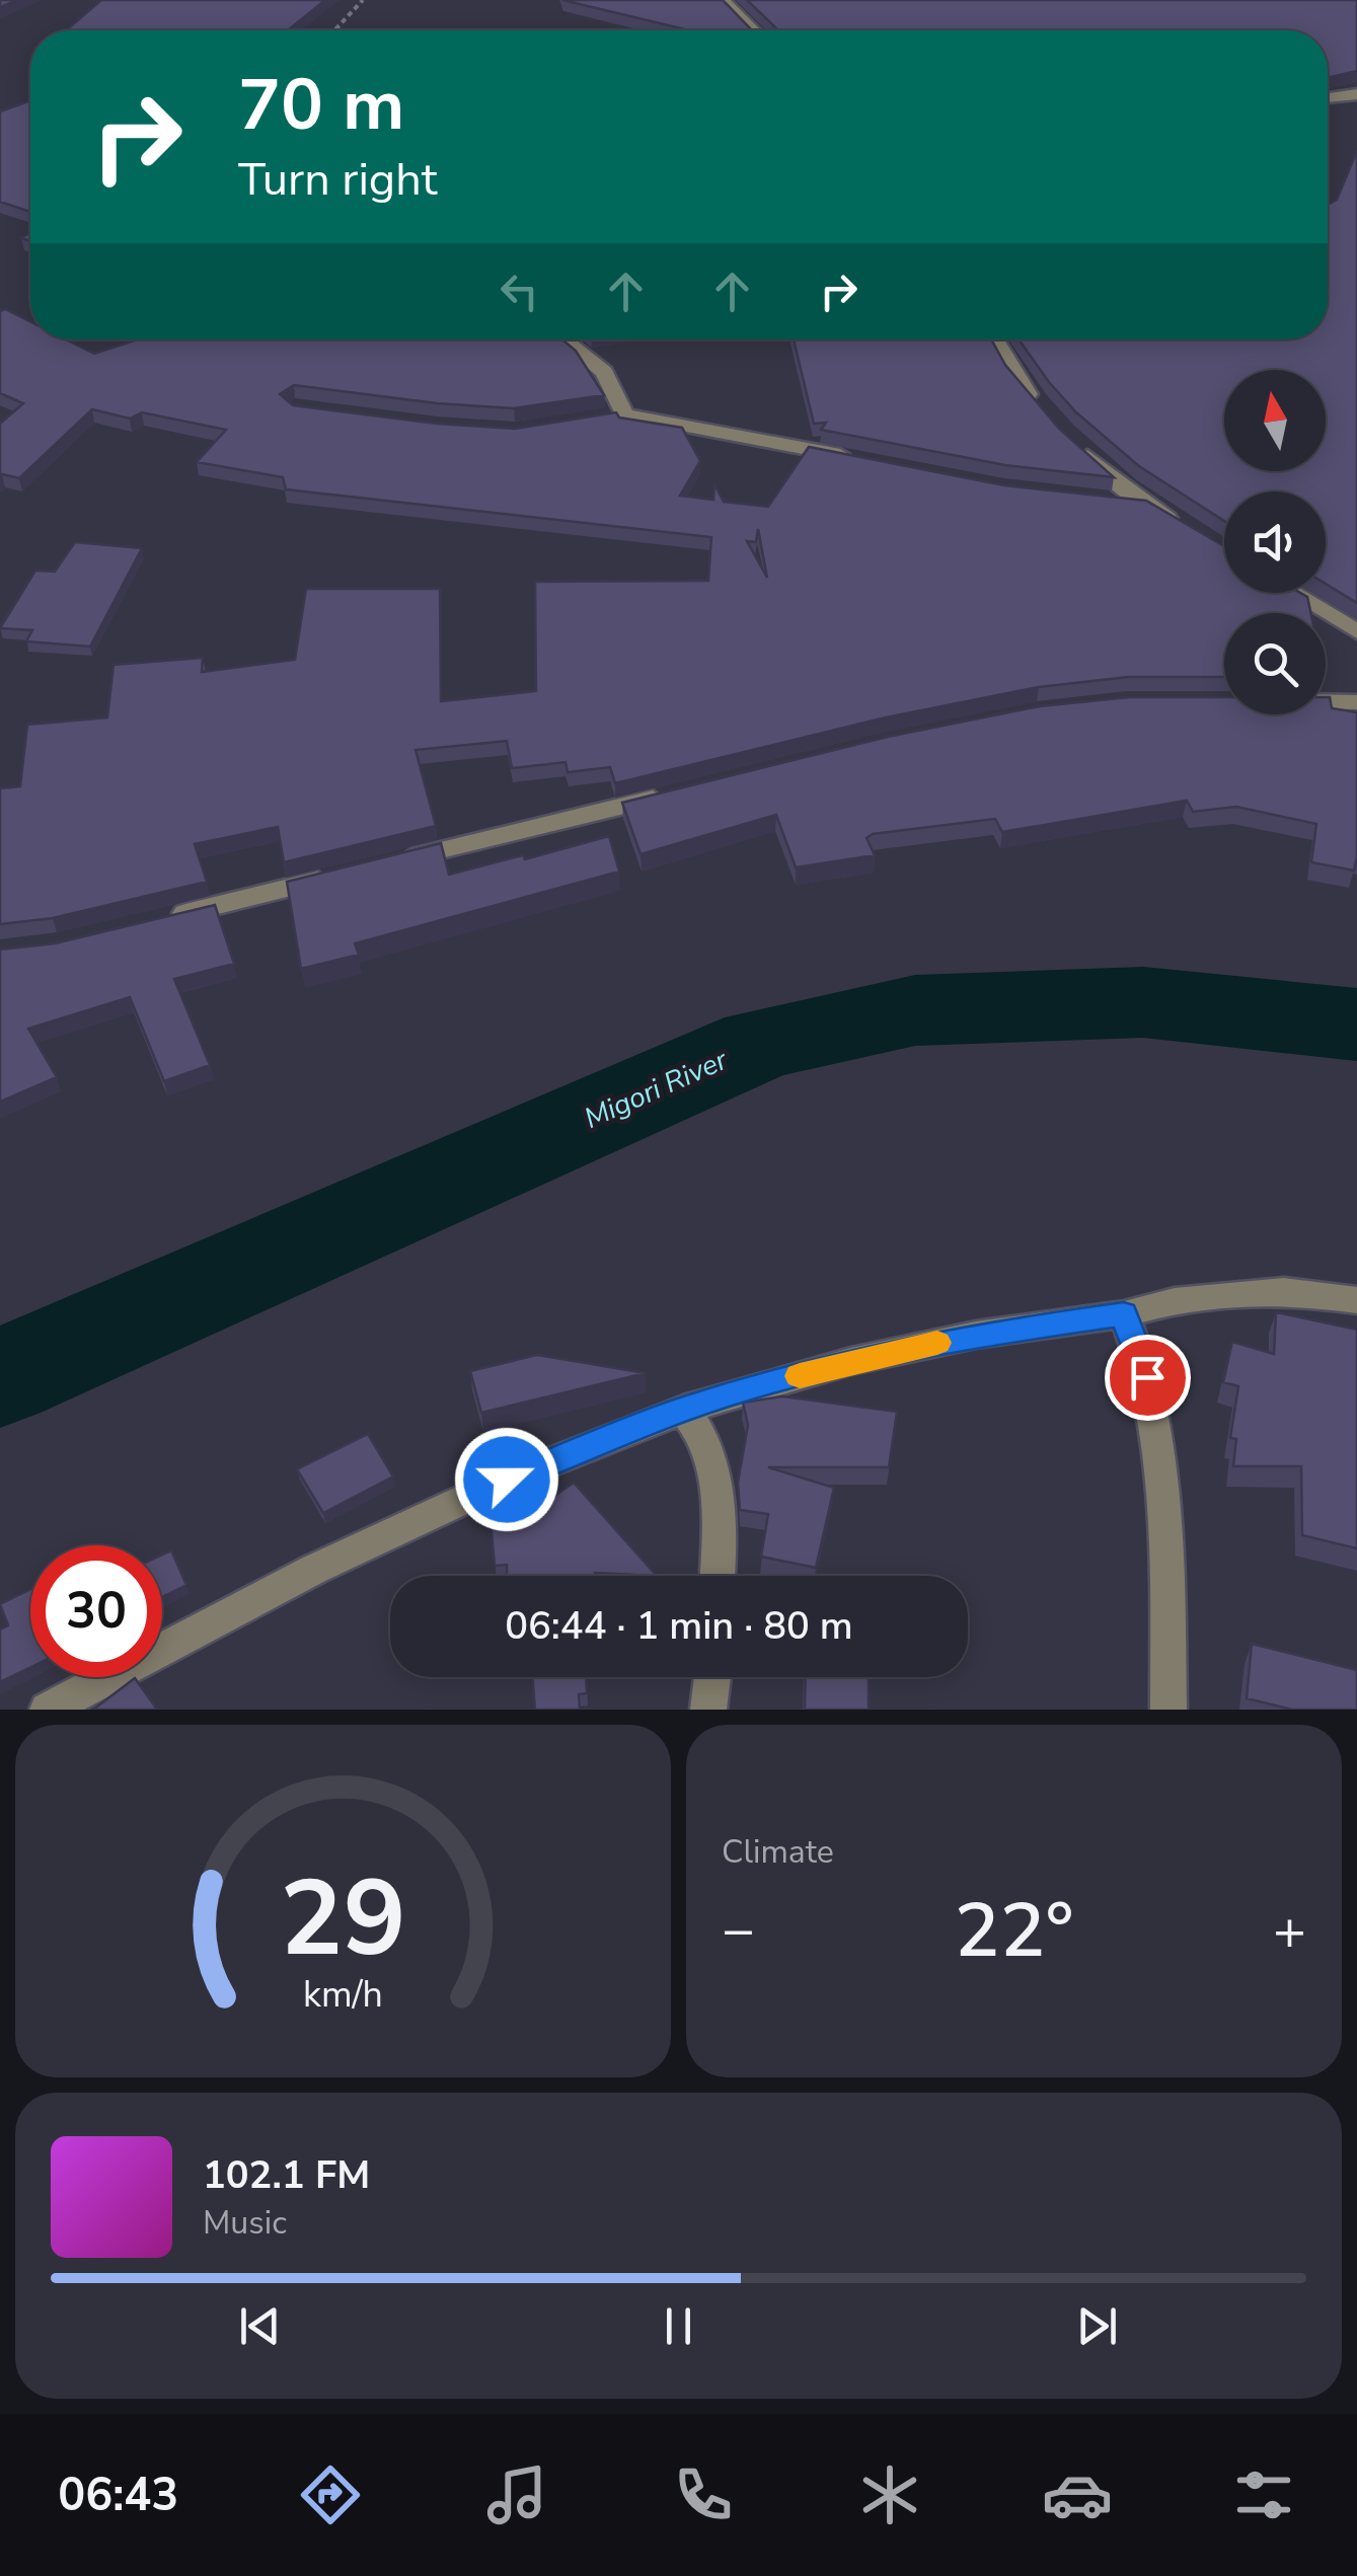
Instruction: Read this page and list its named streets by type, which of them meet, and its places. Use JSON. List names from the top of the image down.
{
  "water": ["Migori River"],
  "north": "top",
  "page": {
    "turn": ["70 m", "Turn right"],
    "limit": "30",
    "trip": "06:44 · 1 min · 80 m",
    "tile": "Climate",
    "heat": ["−", "22°", "+"],
    "song": ["102.1 FM", "Music"],
    "tabs": "06:43",
    "gauge": ["29", "km/h"]
  }
}
